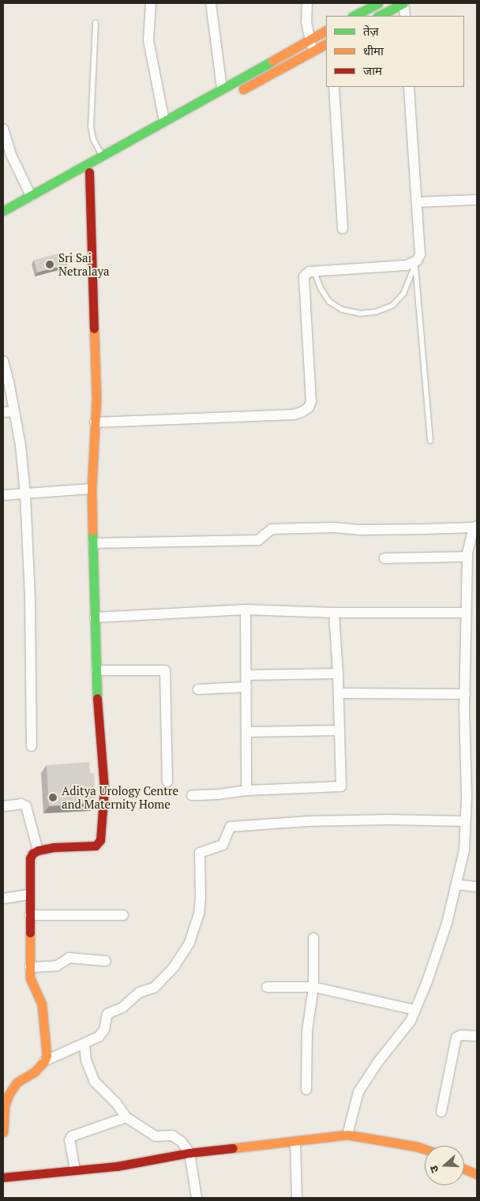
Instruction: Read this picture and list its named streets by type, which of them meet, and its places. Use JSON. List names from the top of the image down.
{
  "places": ["Sri Sai Netralaya", "Aditya Urology Centre and Maternity Home"],
  "legend": ["तेज़", "धीमा", "जाम"],
  "north": "left"
}
